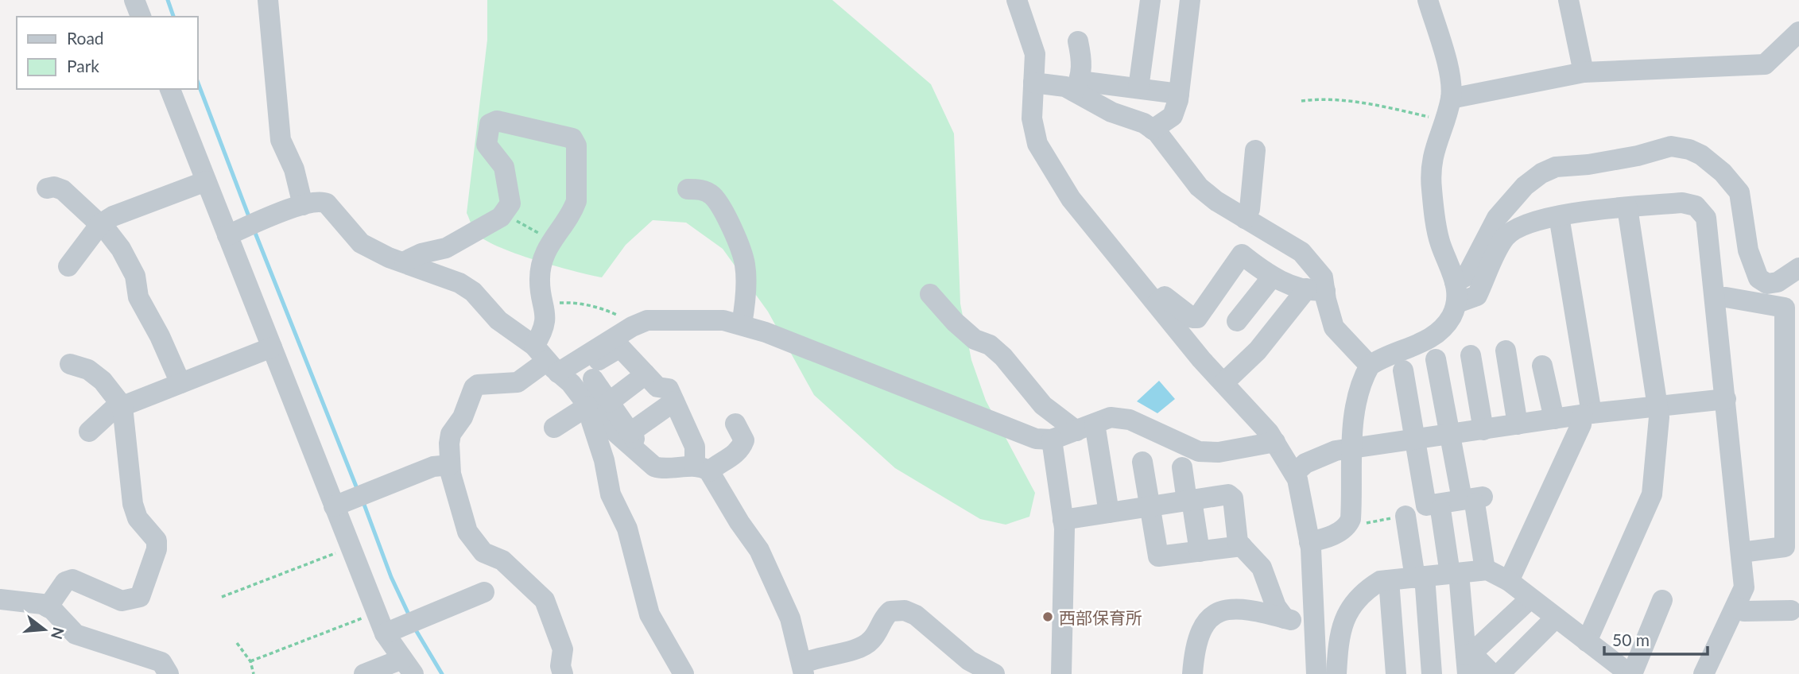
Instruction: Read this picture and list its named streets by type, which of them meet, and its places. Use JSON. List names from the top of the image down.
{
  "places": ["西部保育所"],
  "legend": ["Road", "Park"],
  "scale_bar": "50 m",
  "north": "right"
}
